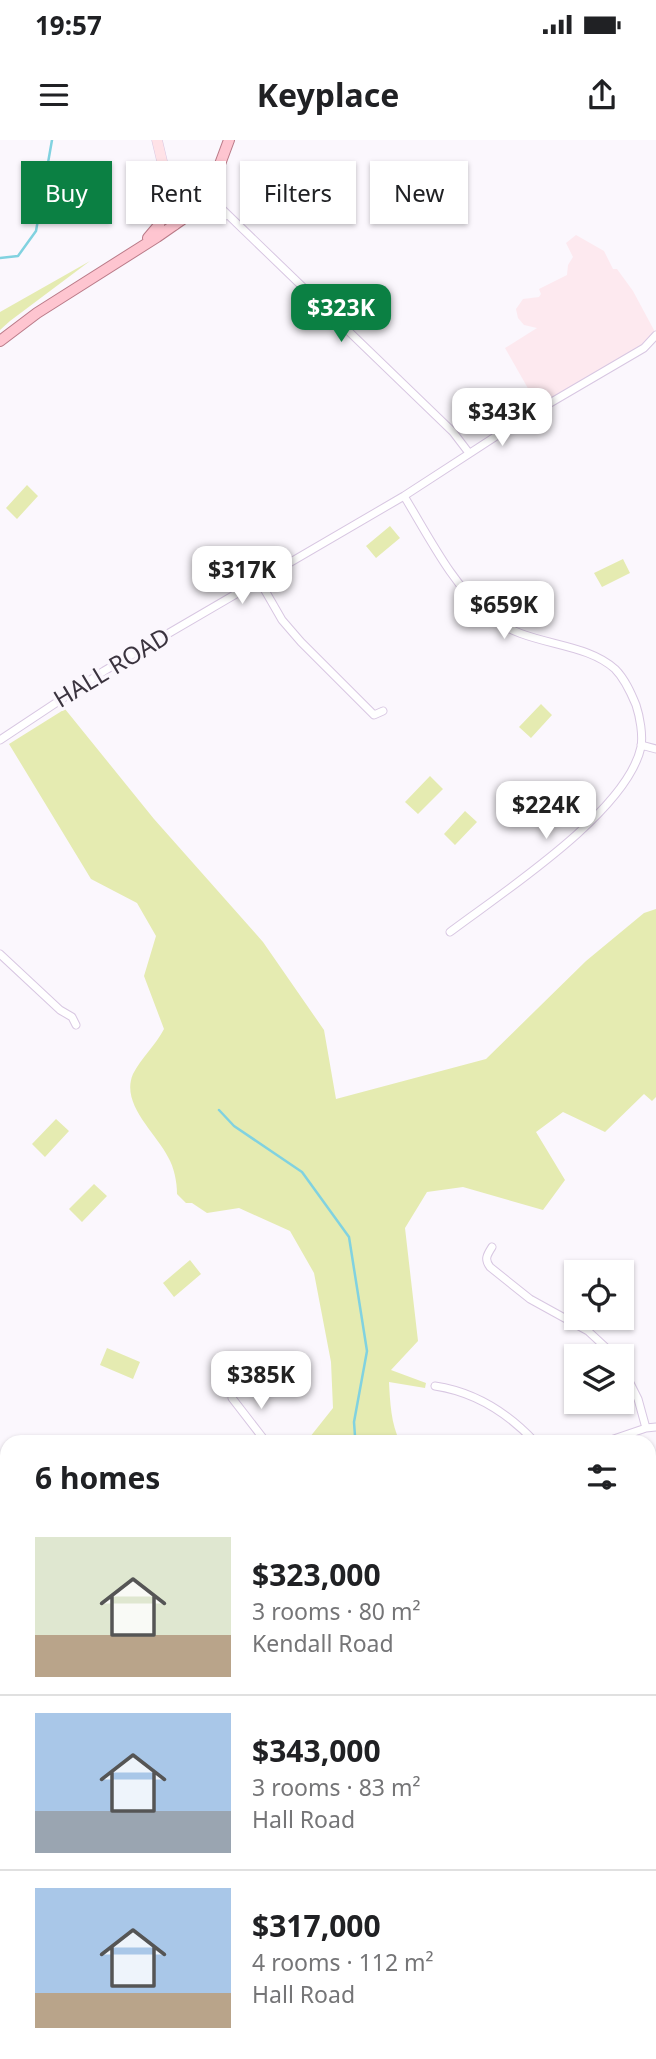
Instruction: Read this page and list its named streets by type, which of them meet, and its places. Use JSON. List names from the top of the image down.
{
  "streets": {
    "street": ["HALL ROAD"]
  },
  "page": {
    "status": "19:57",
    "header": "Keyplace",
    "chip": [
      "Buy",
      "Rent",
      "Filters",
      "New"
    ],
    "price": [
      "$323K",
      "$343K",
      "$317K",
      "$659K",
      "$224K",
      "$385K"
    ],
    "heading": "6 homes",
    "list": [
      {
        "name": "$323,000",
        "note": "3 rooms · 80 m² · Kendall Road"
      },
      {
        "name": "$343,000",
        "note": "3 rooms · 83 m² · Hall Road"
      },
      {
        "name": "$317,000",
        "note": "4 rooms · 112 m² · Hall Road"
      }
    ]
  }
}
